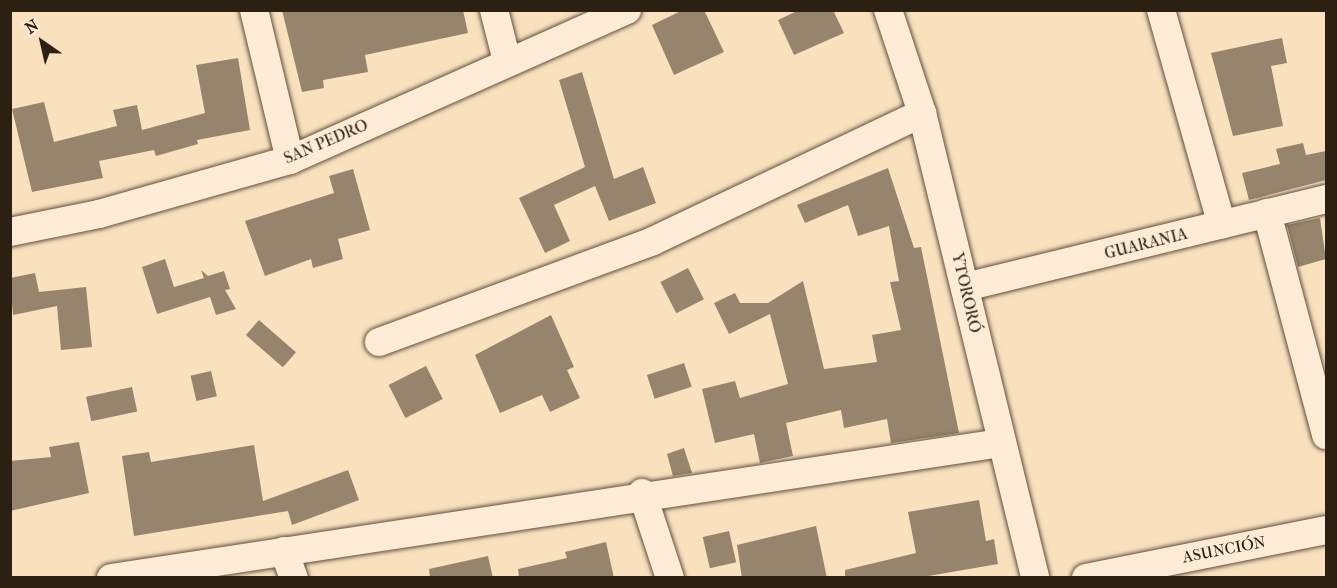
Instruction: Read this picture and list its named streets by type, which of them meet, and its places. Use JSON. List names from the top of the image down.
{
  "streets": {
    "street": [
      "SAN PEDRO",
      "GUARANIA",
      "YTORORÓ",
      "ASUNCIÓN"
    ]
  },
  "crossings": [
    ["GUARANIA", "YTORORÓ"]
  ],
  "north": "top left"
}
